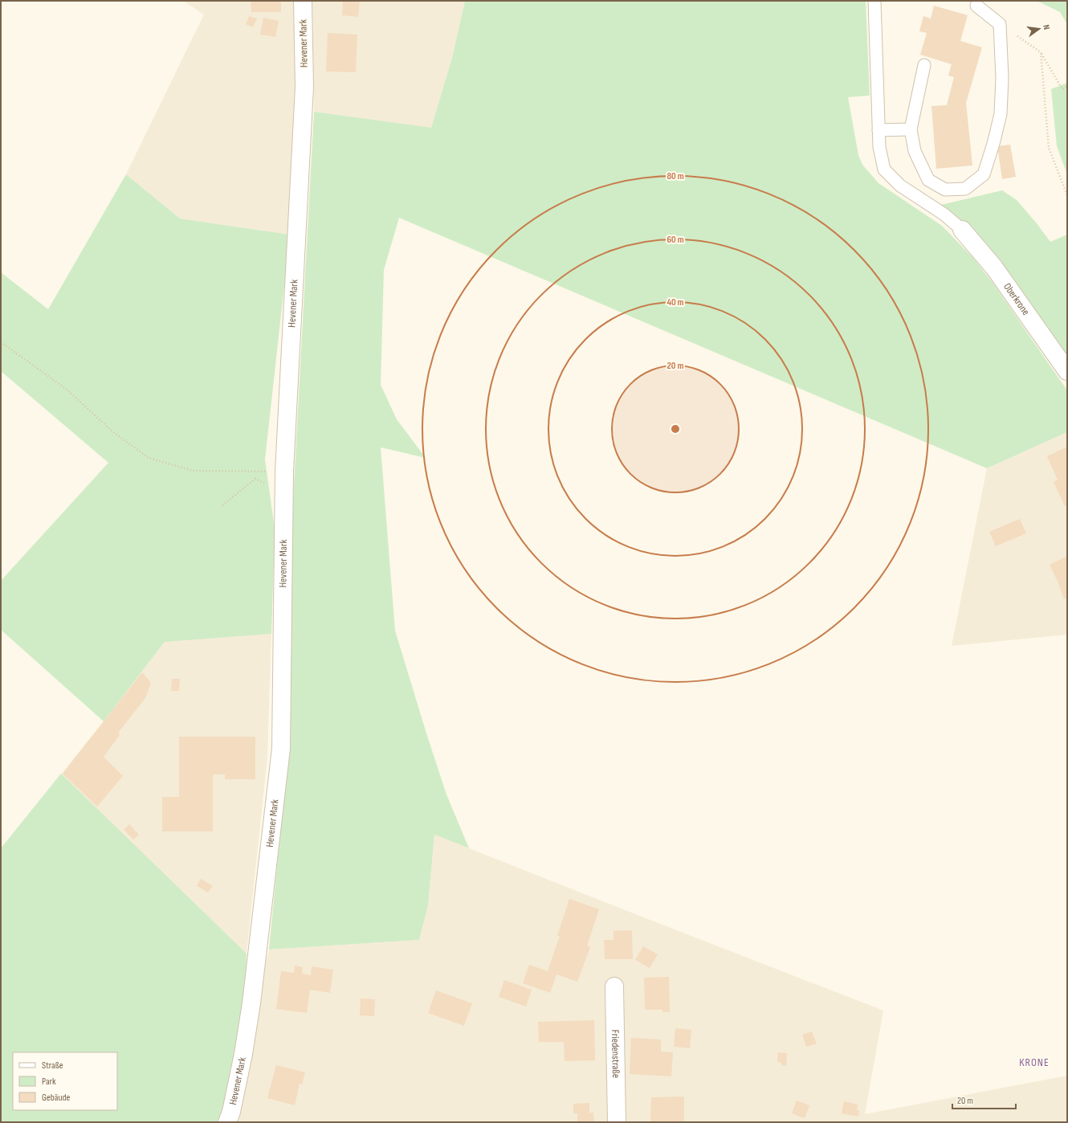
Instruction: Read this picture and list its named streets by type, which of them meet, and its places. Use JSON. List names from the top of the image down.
{
  "streets": {
    "street": ["Hevener Mark", "Oberkrone", "Friedenstraße"]
  },
  "districts": ["KRONE"],
  "legend": ["Straße", "Park", "Gebäude"],
  "scale_bar": "20 m",
  "north": "right",
  "rings": [
    "80 m",
    "60 m",
    "40 m",
    "20 m"
  ]
}
